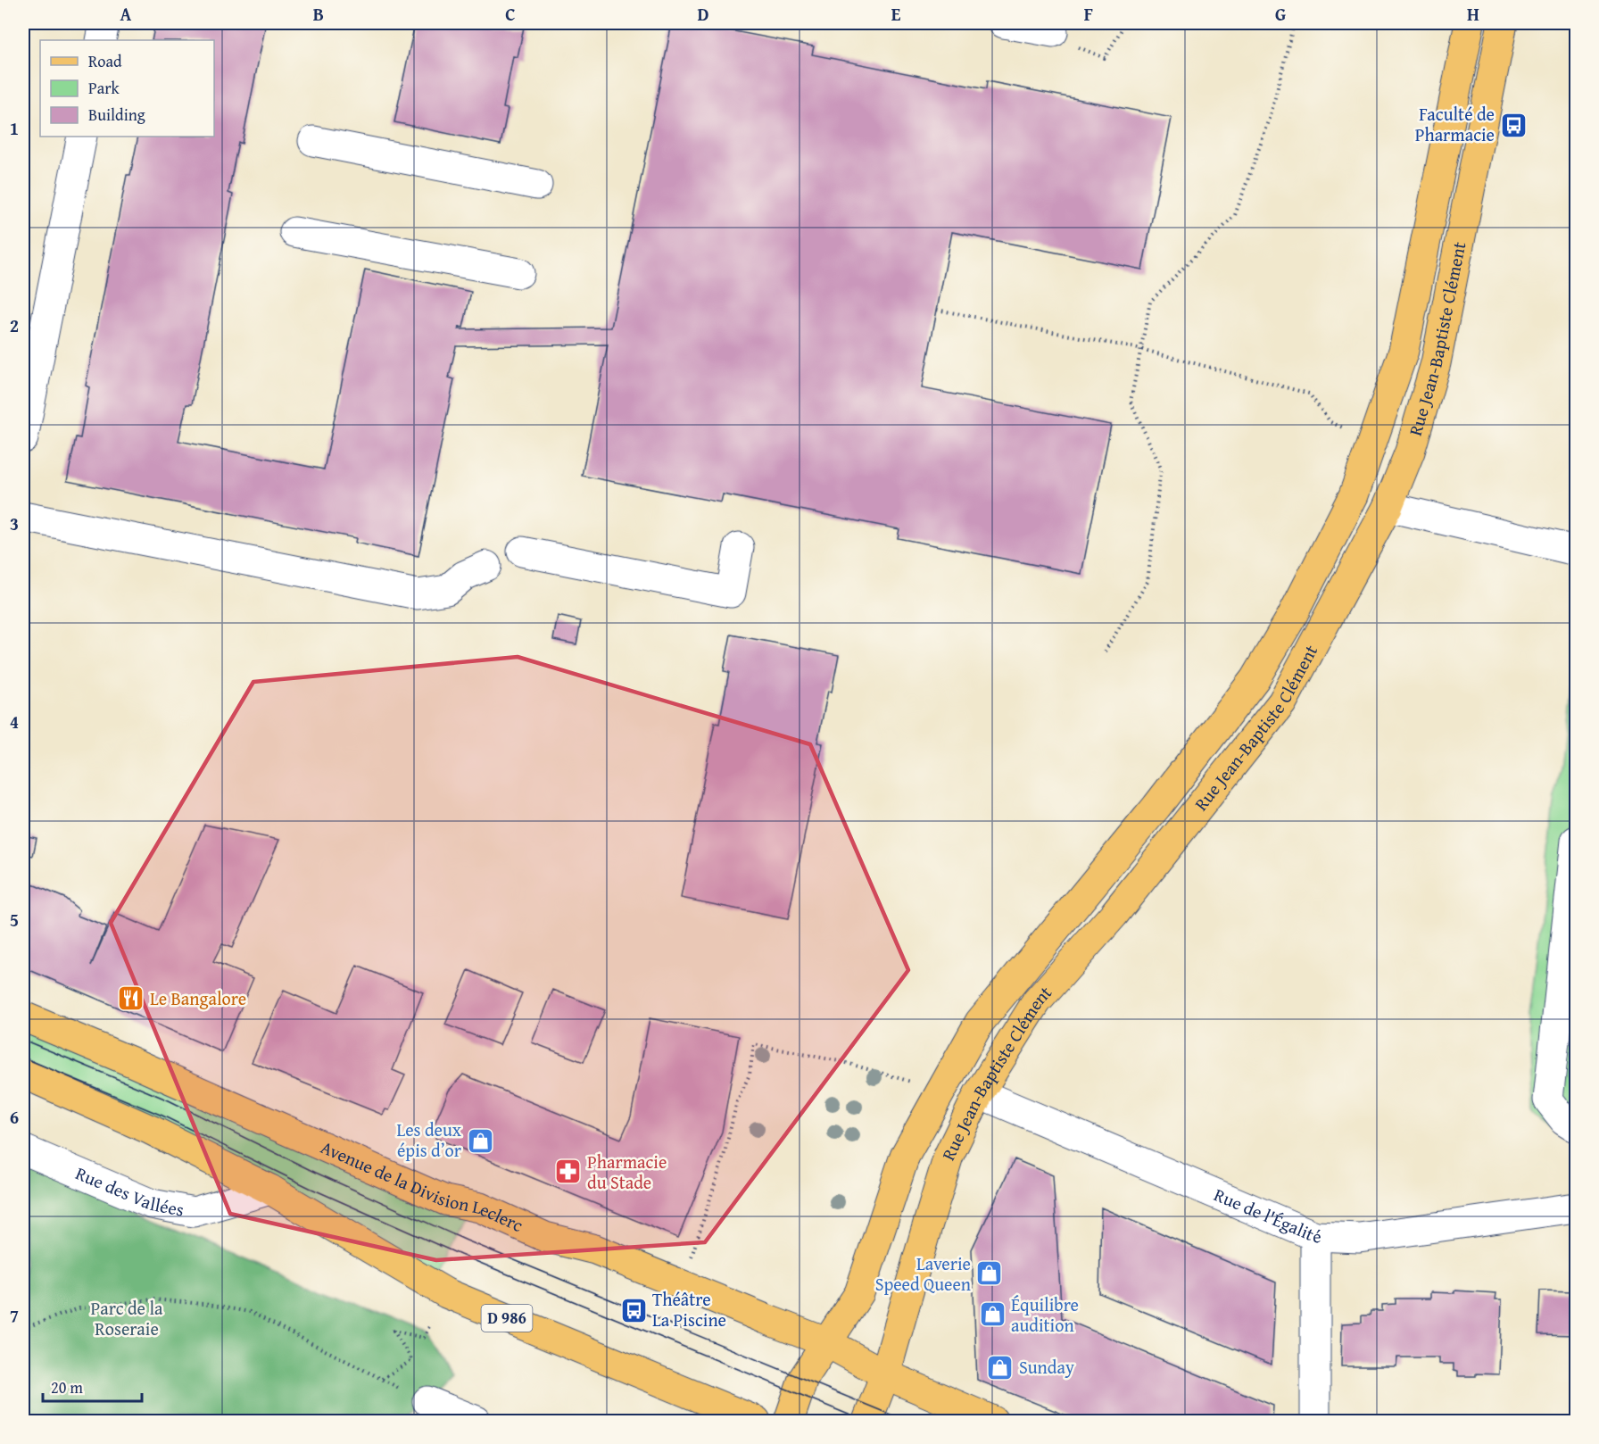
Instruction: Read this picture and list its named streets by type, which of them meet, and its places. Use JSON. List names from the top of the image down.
{
  "streets": {
    "main road": ["Rue Jean-Baptiste Clément", "Avenue de la Division Leclerc", "D 986"],
    "street": ["Rue des Vallées", "Rue de l'Égalité"]
  },
  "crossings": [
    ["Rue Jean-Baptiste Clément", "Avenue de la Division Leclerc"],
    ["Rue Jean-Baptiste Clément", "Rue de l'Égalité"],
    ["Rue des Vallées", "D 986"]
  ],
  "parks": ["Parc de la Roseraie"],
  "places": {
    "bus stop": ["Faculté de Pharmacie", "Théâtre La Piscine"],
    "restaurant": ["Le Bangalore"],
    "shop": [
      "Les deux épis d’or",
      "Laverie Speed Queen",
      "Équilibre audition",
      "Sunday"
    ],
    "pharmacy": ["Pharmacie du Stade"]
  },
  "legend": ["Road", "Park", "Building"],
  "scale_bar": "20 m",
  "grid": {
    "columns": [
      "A",
      "B",
      "C",
      "D",
      "E",
      "F",
      "G",
      "H"
    ],
    "rows": [
      "1",
      "2",
      "3",
      "4",
      "5",
      "6",
      "7"
    ]
  }
}
